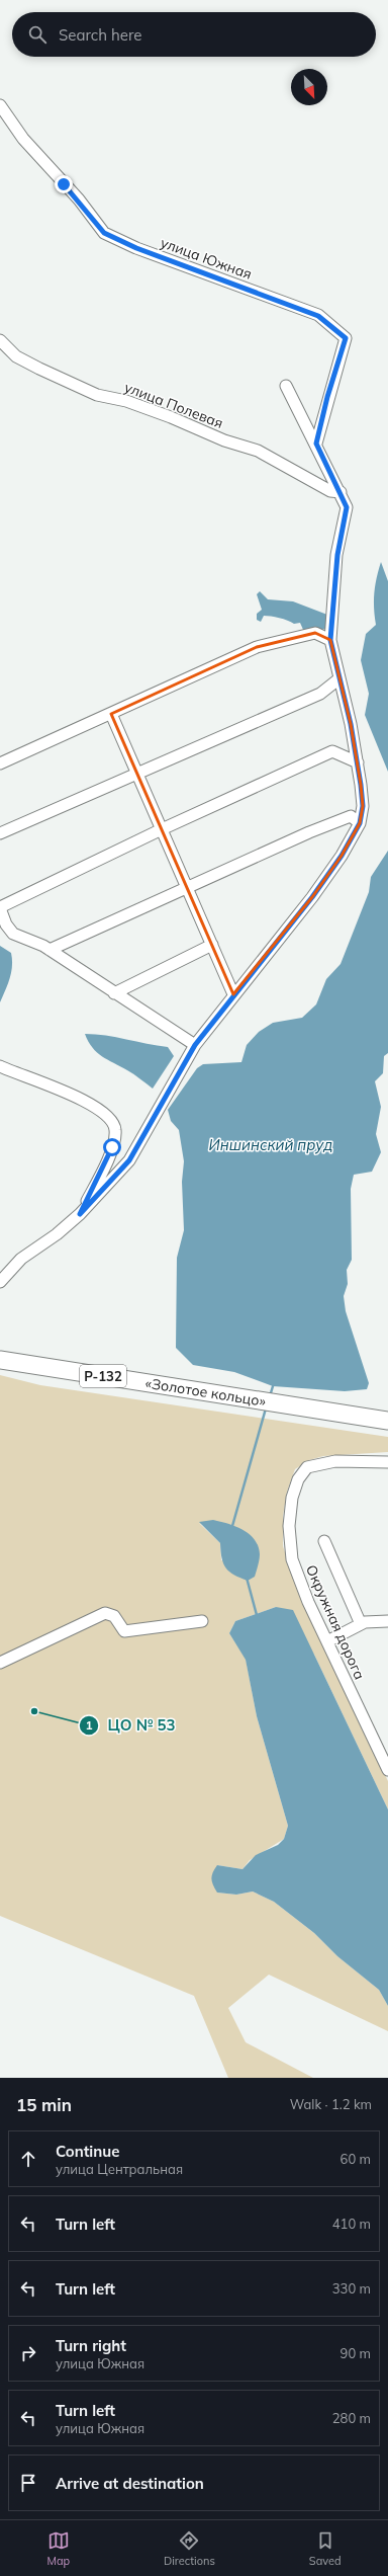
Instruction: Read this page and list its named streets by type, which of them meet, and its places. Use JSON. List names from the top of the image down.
{
  "streets": {
    "highway": ["Р-132", "«Золотое кольцо»"],
    "street": ["улица Южная", "улица Полевая", "Окружная дорога"]
  },
  "water": ["Иншинский пруд"],
  "places": ["ЦО № 53"],
  "north": "bottom right",
  "page": {
    "search": "Search here",
    "heading": ["15 min", "Walk · 1.2 km"],
    "list": [
      ["Continue", "улица Центральная", "60 m"],
      ["Turn left", "410 m"],
      ["Turn left", "330 m"],
      ["Turn right", "улица Южная", "90 m"],
      ["Turn left", "улица Южная", "280 m"],
      "Arrive at destination"
    ],
    "nav": ["Map", "Directions", "Saved"]
  }
}
